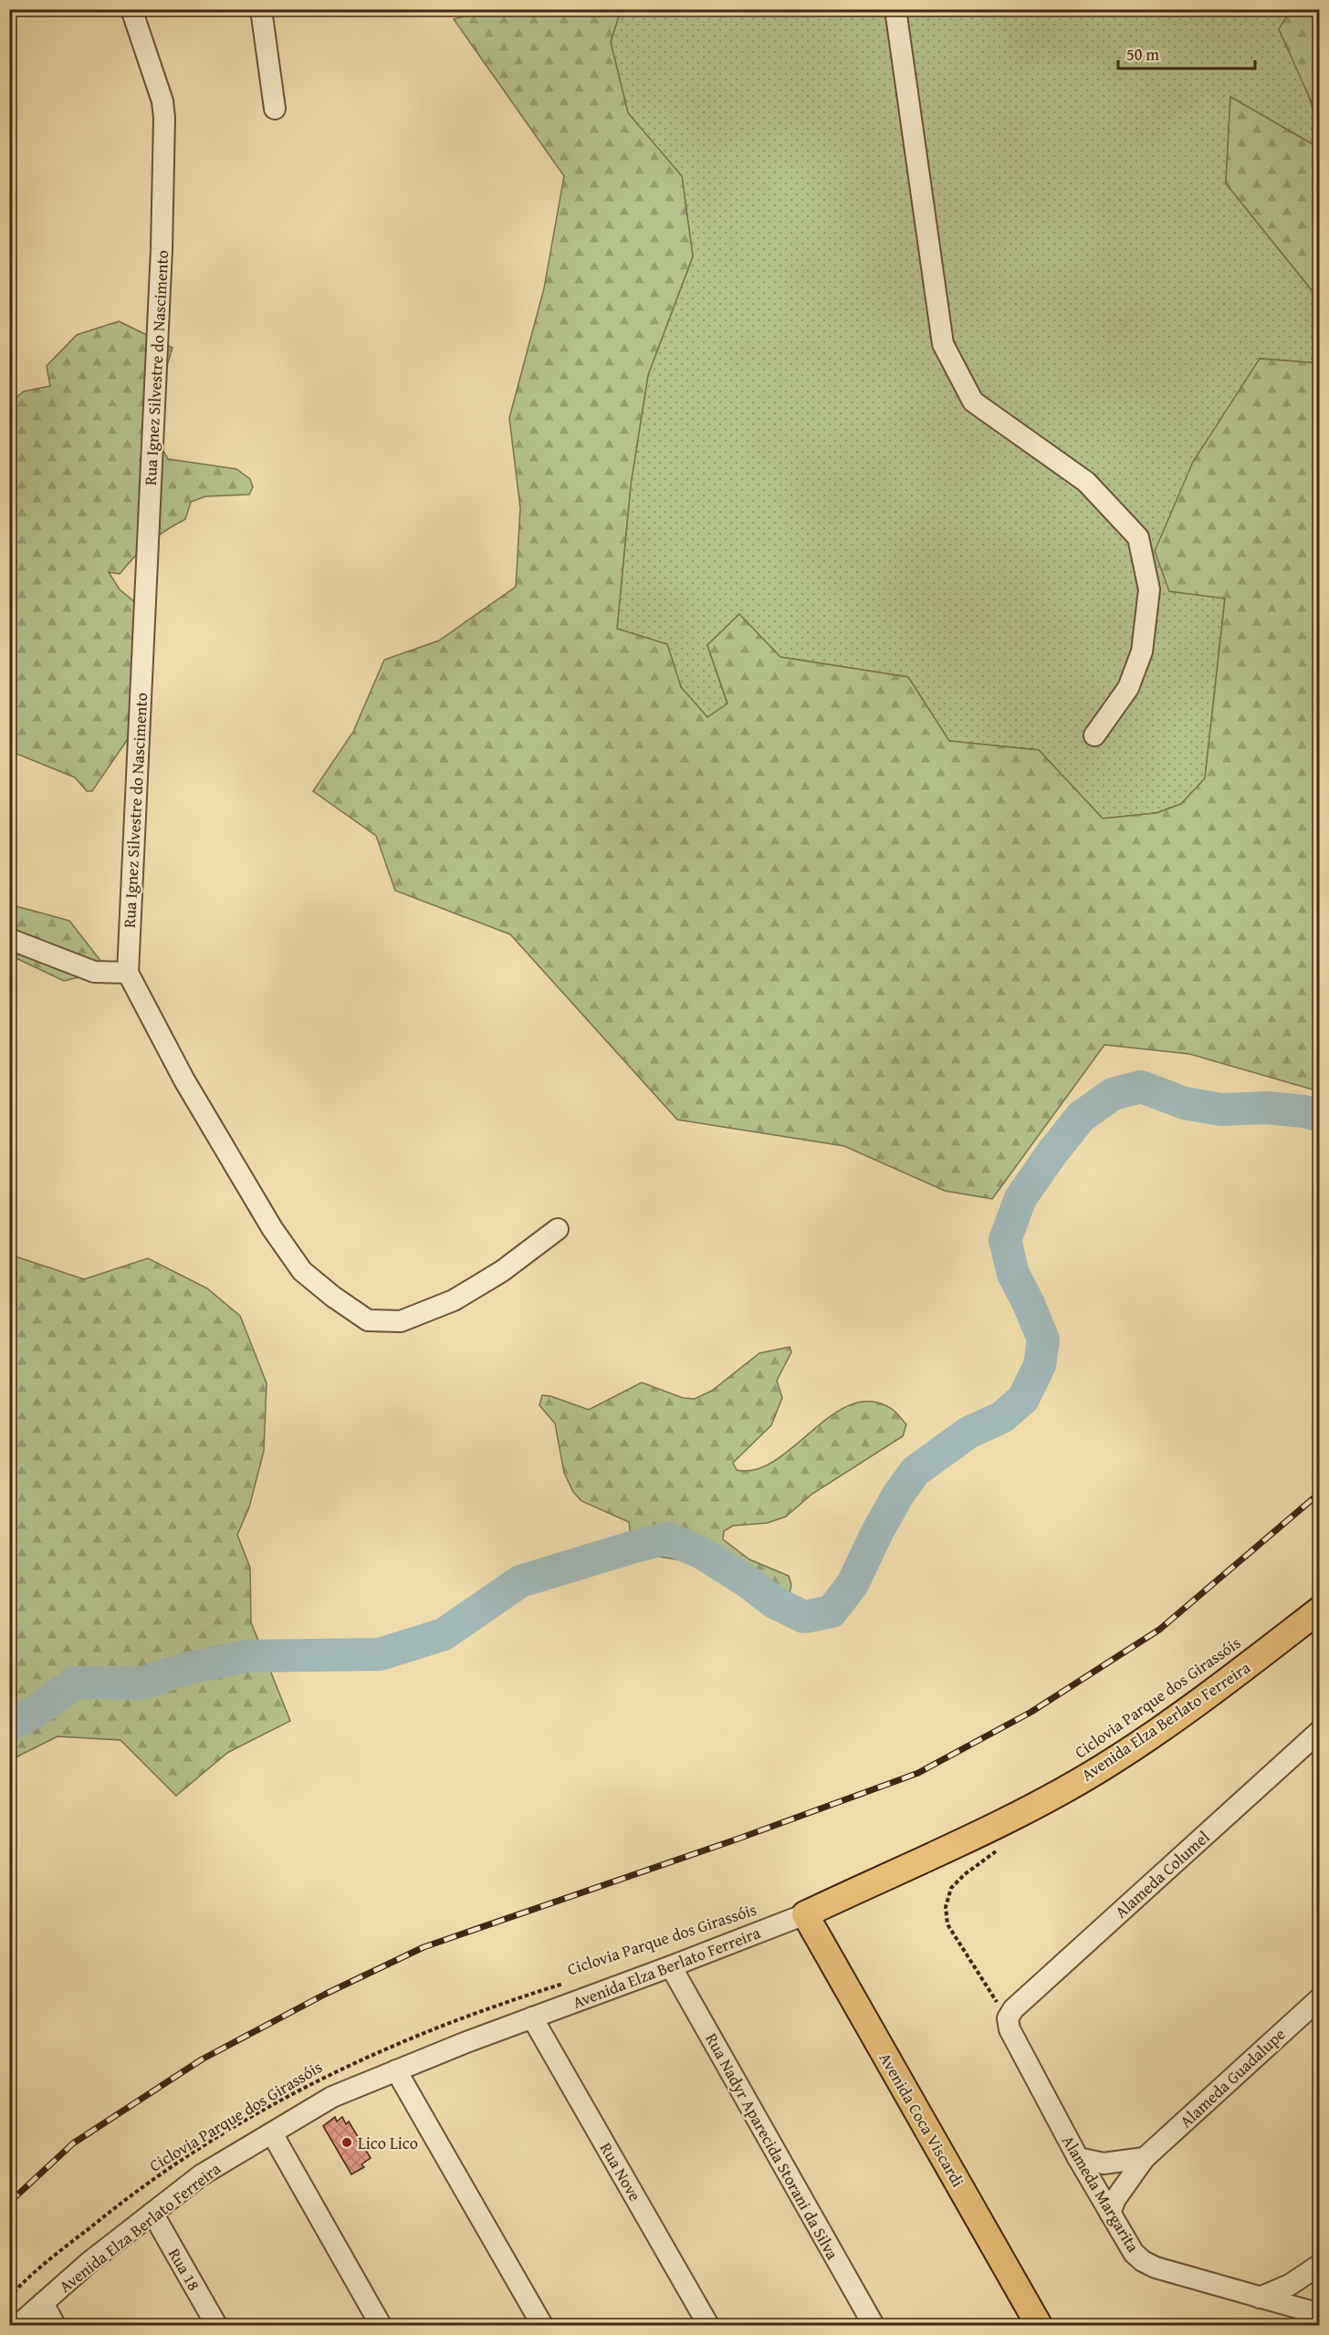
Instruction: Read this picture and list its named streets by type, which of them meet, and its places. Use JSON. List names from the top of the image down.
{
  "streets": {
    "main road": ["Avenida Elza Berlato Ferreira", "Avenida Coca Viscardi"],
    "street": [
      "Rua Ignez Silvestre do Nascimento",
      "Alameda Columel",
      "Alameda Guadalupe",
      "Rua Nadyr Aparecida Storani da Silva",
      "Rua Nove",
      "Alameda Margarita",
      "Rua 18"
    ],
    "path": ["Ciclovia Parque dos Girassóis"]
  },
  "crossings": [
    ["Avenida Elza Berlato Ferreira", "Avenida Coca Viscardi"],
    ["Avenida Elza Berlato Ferreira", "Rua Nadyr Aparecida Storani da Silva"],
    ["Avenida Elza Berlato Ferreira", "Rua Nove"],
    ["Avenida Elza Berlato Ferreira", "Rua 18"],
    ["Alameda Columel", "Alameda Margarita"],
    ["Alameda Guadalupe", "Alameda Margarita"]
  ],
  "places": ["Lico Lico"],
  "scale_bar": "50 m"
}
